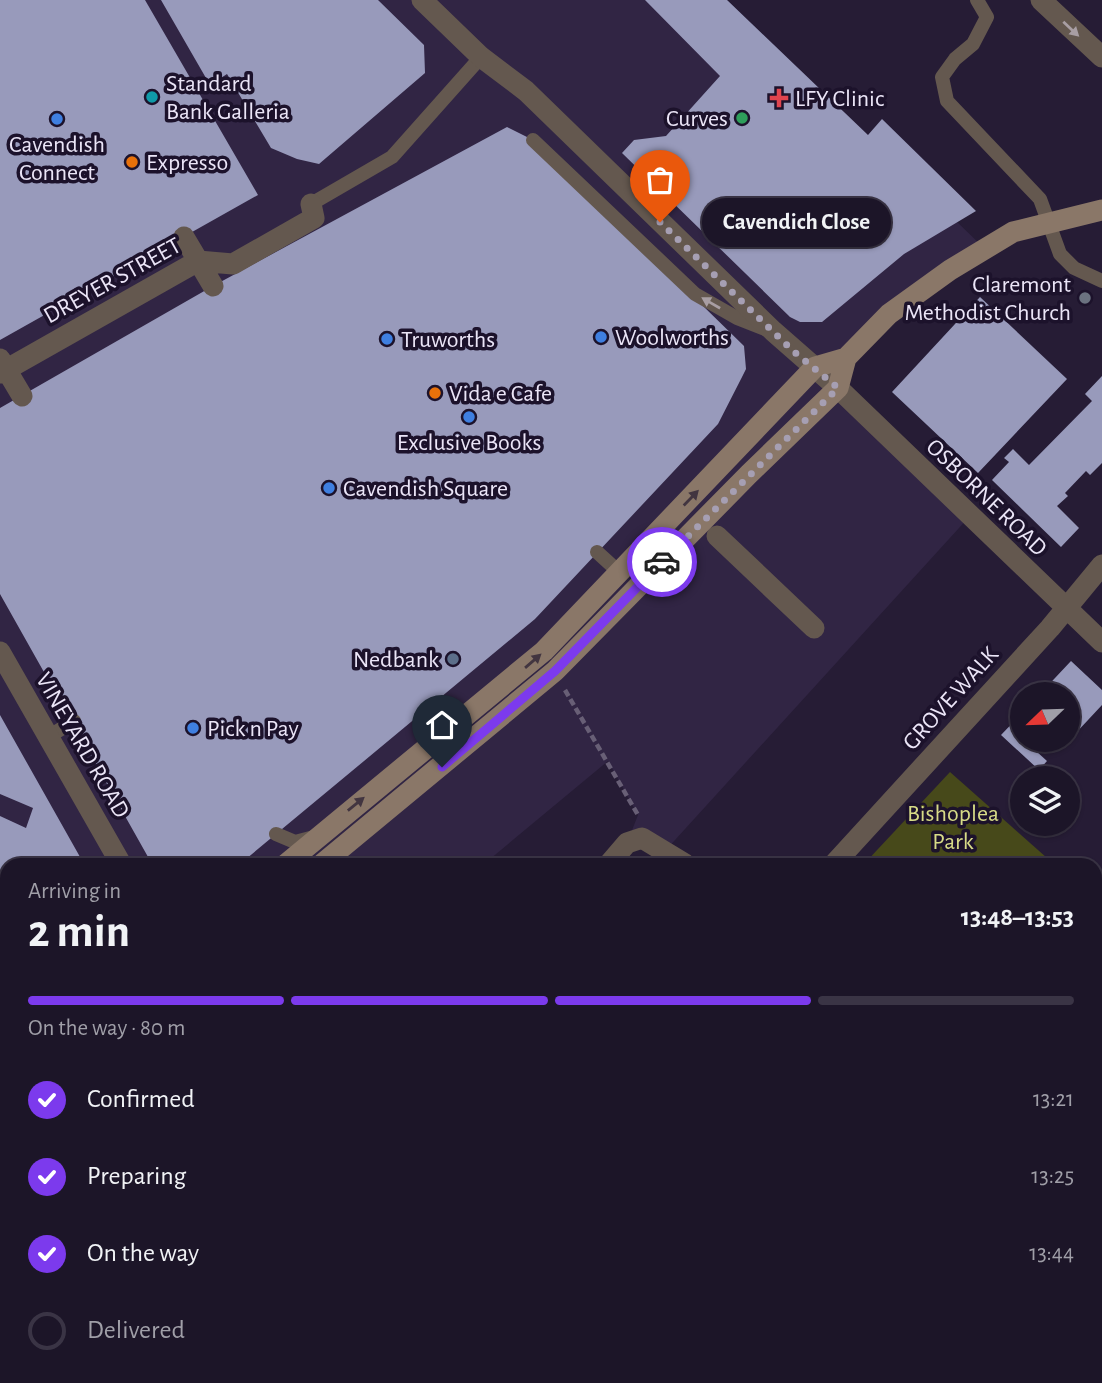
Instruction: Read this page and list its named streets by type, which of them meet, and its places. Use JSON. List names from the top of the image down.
{
  "streets": {
    "street": [
      "DREYER STREET",
      "OSBORNE ROAD",
      "GROVE WALK",
      "VINEYARD ROAD"
    ]
  },
  "crossings": [
    ["OSBORNE ROAD", "GROVE WALK"]
  ],
  "parks": ["Bishoplea Park"],
  "places": {
    "other": [
      "Standard Bank Galleria",
      "Curves",
      "Cavendish Connect",
      "Expresso",
      "Cavendich Close",
      "Claremont Methodist Church",
      "Woolworths",
      "Truworths",
      "Vida e Cafe",
      "Exclusive Books",
      "Cavendish Square",
      "Nedbank",
      "Pick n Pay"
    ],
    "health": ["LFY Clinic"]
  },
  "north": "bottom left",
  "page": {
    "bubble": "Cavendich Close",
    "heading": ["2 min", "Arriving in", "13:48–13:53"],
    "bar": "On the way · 80 m",
    "list": [
      ["Confirmed", "13:21"],
      ["Preparing", "13:25"],
      ["On the way", "13:44"],
      "Delivered"
    ]
  }
}
